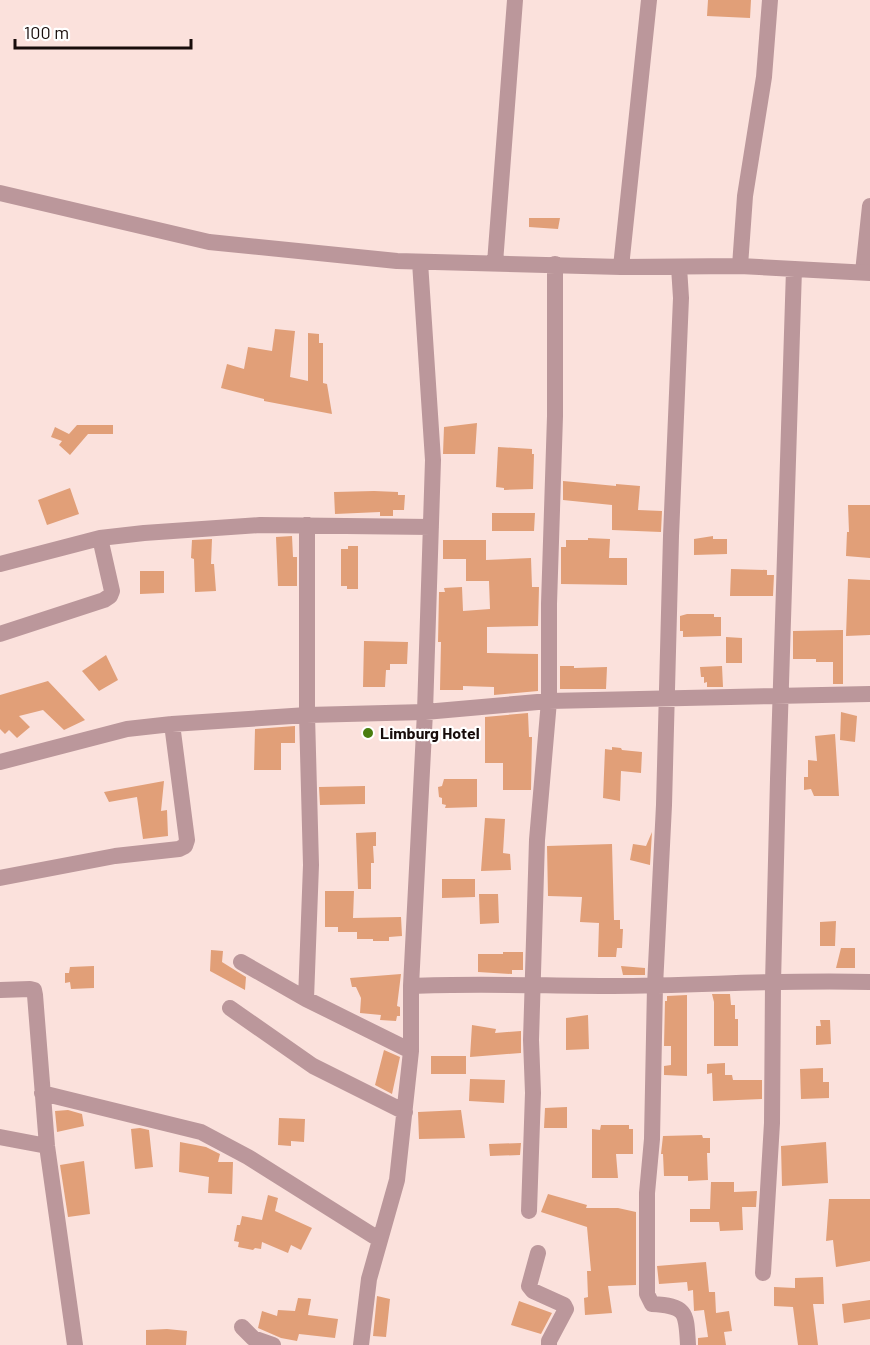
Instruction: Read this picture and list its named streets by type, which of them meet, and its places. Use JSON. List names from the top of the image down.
{
  "places": ["Limburg Hotel"],
  "scale_bar": "100 m"
}
